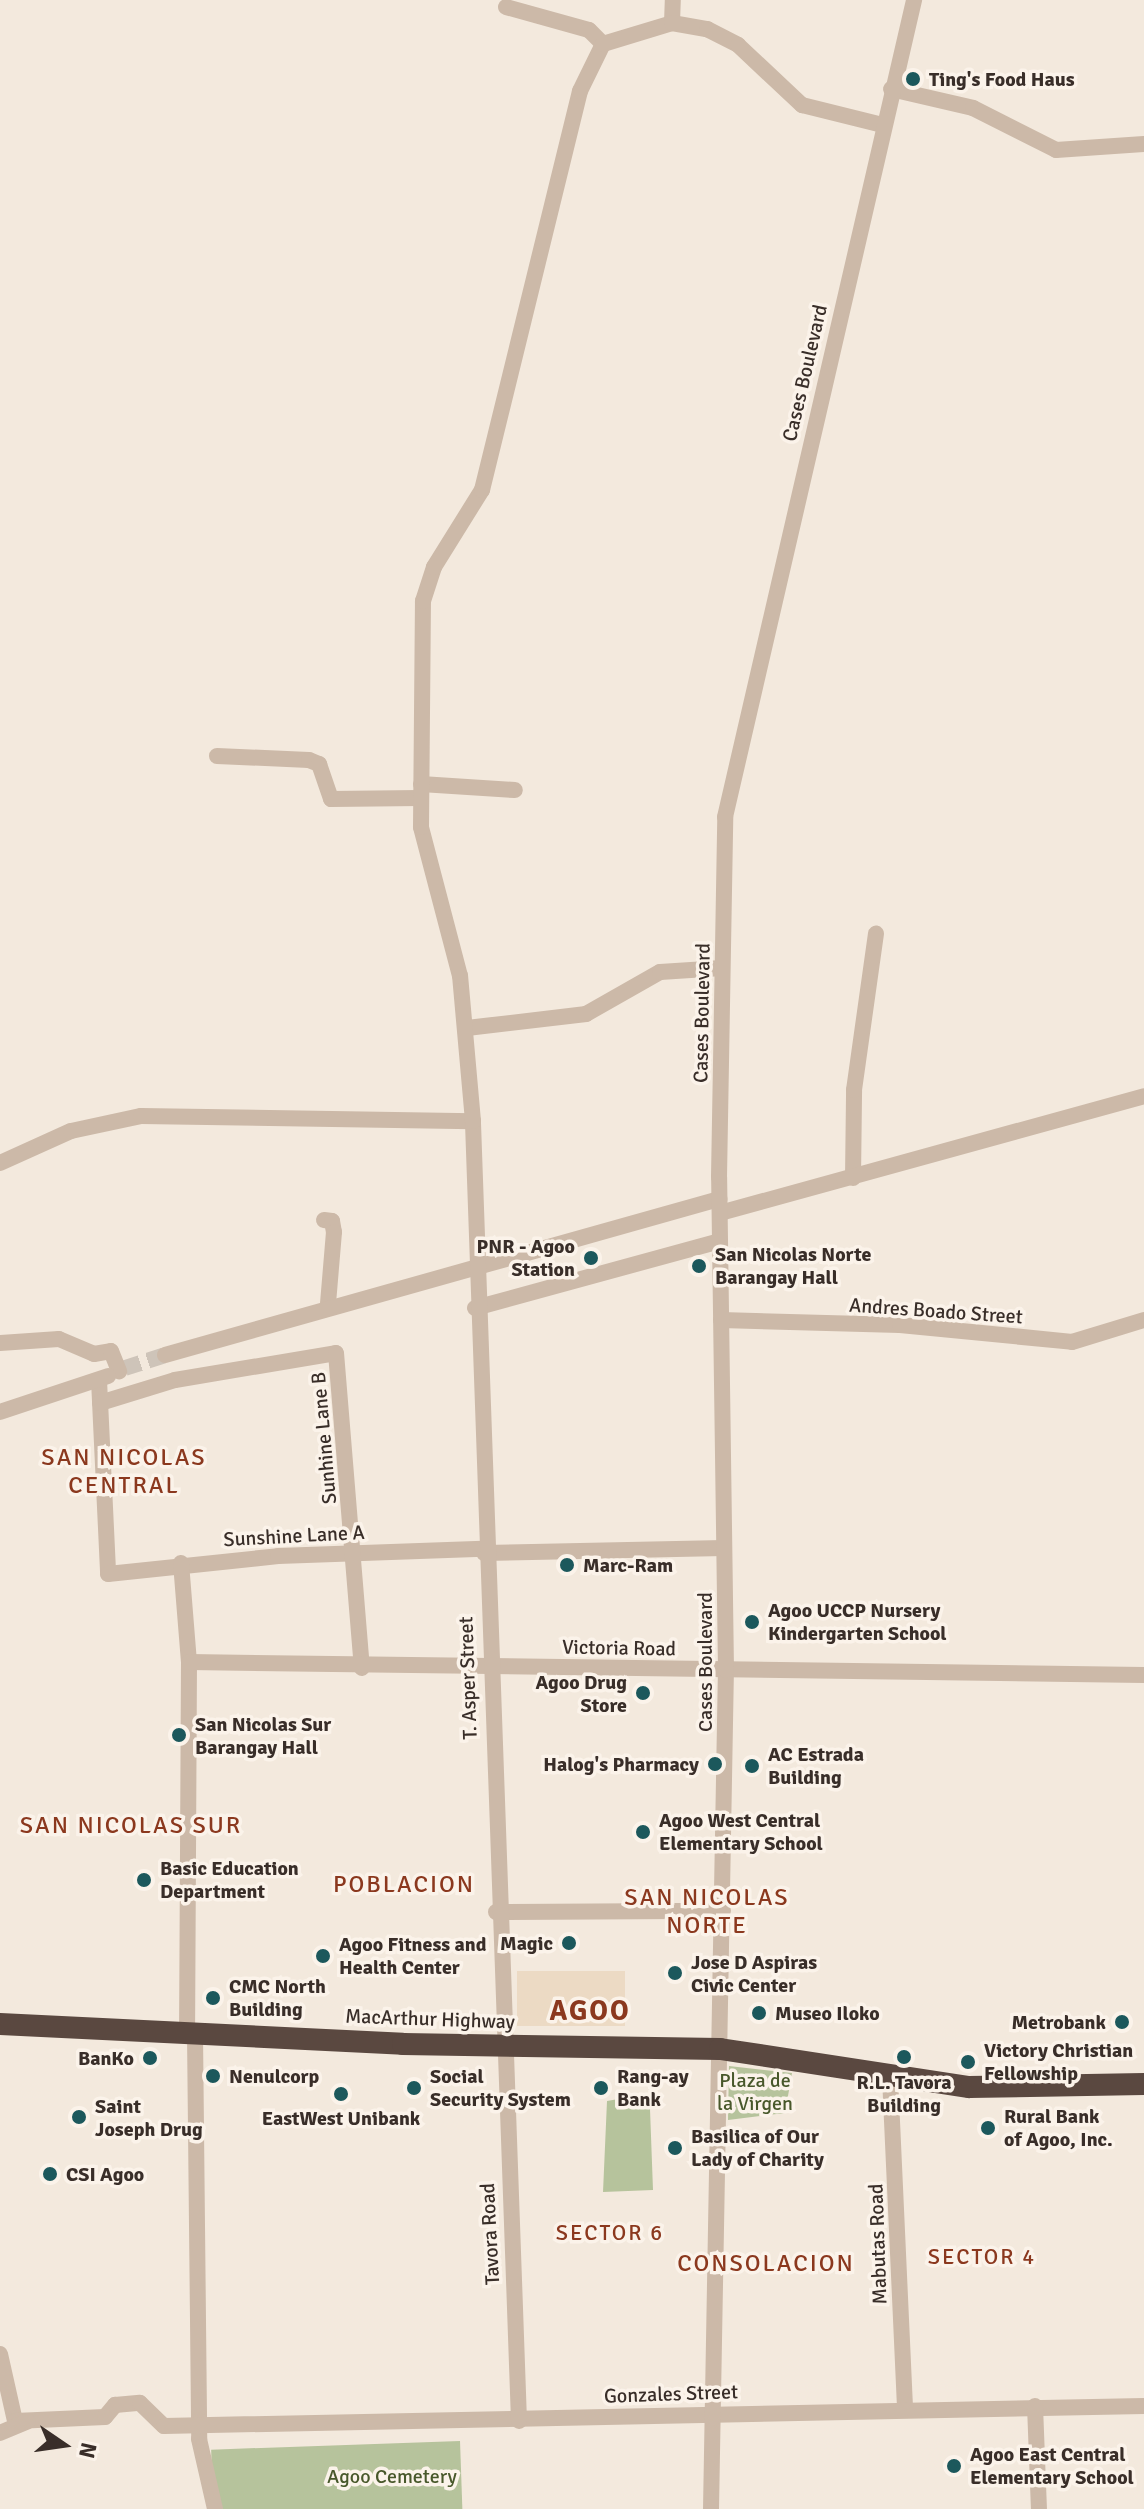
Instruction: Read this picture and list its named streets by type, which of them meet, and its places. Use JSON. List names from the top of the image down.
{
  "streets": {
    "highway": ["MacArthur Highway"],
    "street": [
      "Cases Boulevard",
      "Andres Boado Street",
      "Sunhine Lane B",
      "Sunshine Lane A",
      "Victoria Road",
      "T. Asper Street",
      "Tavora Road",
      "Mabutas Road",
      "Gonzales Street"
    ]
  },
  "crossings": [
    ["Cases Boulevard", "Andres Boado Street"],
    ["Cases Boulevard", "Sunshine Lane A"],
    ["Cases Boulevard", "Victoria Road"],
    ["Cases Boulevard", "MacArthur Highway"],
    ["Cases Boulevard", "Gonzales Street"],
    ["Sunhine Lane B", "Sunshine Lane A"],
    ["Sunhine Lane B", "Victoria Road"],
    ["Sunshine Lane A", "T. Asper Street"],
    ["Victoria Road", "T. Asper Street"],
    ["T. Asper Street", "MacArthur Highway"],
    ["T. Asper Street", "Tavora Road"],
    ["MacArthur Highway", "Tavora Road"],
    ["MacArthur Highway", "Mabutas Road"],
    ["Tavora Road", "Gonzales Street"],
    ["Mabutas Road", "Gonzales Street"]
  ],
  "districts": [
    "SAN NICOLAS CENTRAL",
    "SAN NICOLAS SUR",
    "POBLACION",
    "SAN NICOLAS NORTE",
    "AGOO",
    "SECTOR 6",
    "SECTOR 4",
    "CONSOLACION"
  ],
  "parks": ["Plaza de la Virgen", "Agoo Cemetery"],
  "places": [
    "Ting's Food Haus",
    "PNR - Agoo Station",
    "San Nicolas Norte Barangay Hall",
    "Marc-Ram",
    "Agoo UCCP Nursery Kindergarten School",
    "Agoo Drug Store",
    "San Nicolas Sur Barangay Hall",
    "Halog's Pharmacy",
    "AC Estrada Building",
    "Agoo West Central Elementary School",
    "Basic Education Department",
    "Magic",
    "Agoo Fitness and Health Center",
    "Jose D Aspiras Civic Center",
    "CMC North Building",
    "Museo Iloko",
    "Metrobank",
    "R.L. Tavora Building",
    "BanKo",
    "Victory Christian Fellowship",
    "Nenulcorp",
    "Social Security System",
    "Rang-ay Bank",
    "EastWest Unibank",
    "Saint Joseph Drug",
    "Rural Bank of Agoo, Inc.",
    "Basilica of Our Lady of Charity",
    "CSI Agoo",
    "Agoo East Central Elementary School"
  ],
  "north": "right"
}
